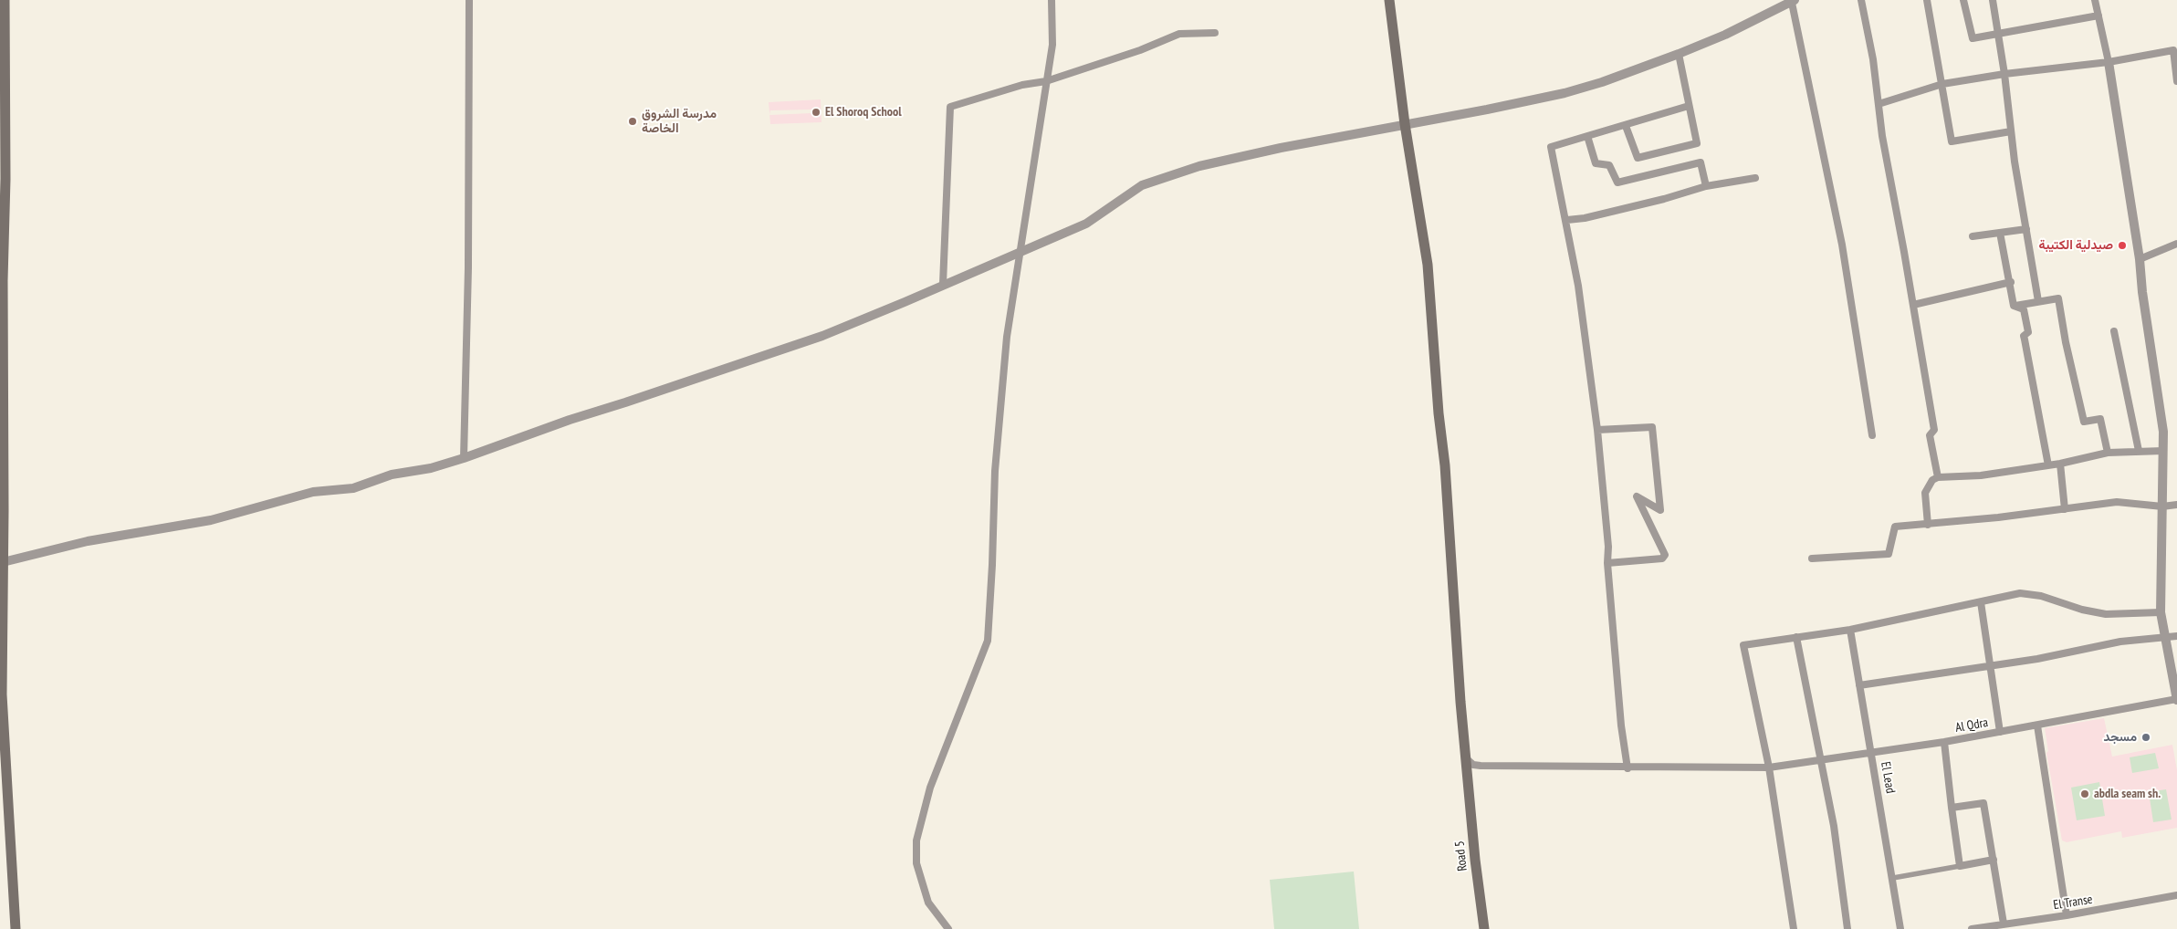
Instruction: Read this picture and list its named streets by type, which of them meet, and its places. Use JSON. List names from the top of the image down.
{
  "streets": {
    "main road": ["Road 5"],
    "street": ["Al Qdra", "El Lead", "El Transe"]
  },
  "crossings": [
    ["Al Qdra", "El Lead"],
    ["Al Qdra", "Road 5"]
  ],
  "places": [
    "El Shoroq School",
    "مدرسة الشروق الخاصة",
    "صيدلية الكتيبة",
    "مسجد",
    "abdla seam sh."
  ]
}
